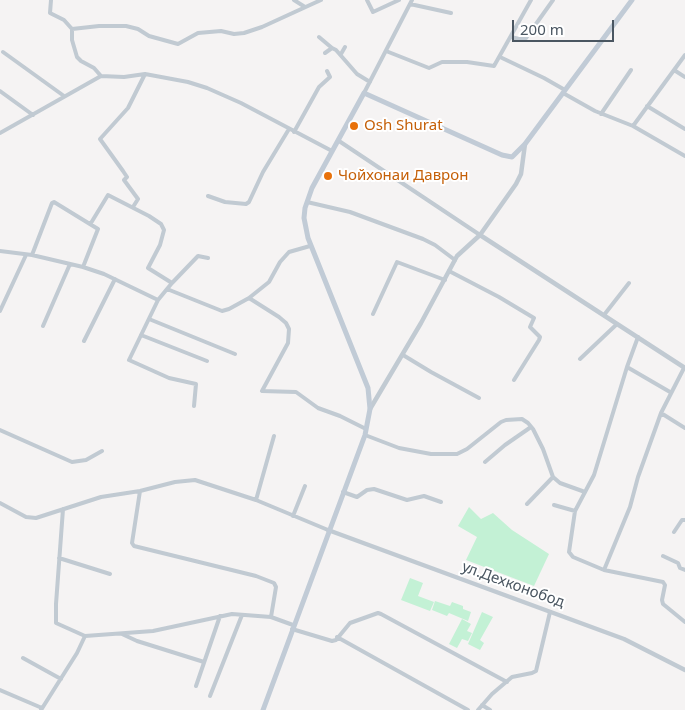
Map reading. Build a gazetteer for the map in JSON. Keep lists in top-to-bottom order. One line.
{"streets":{"street":["ул.Дехконобод"]},"places":["Osh Shurat","Чойхонаи Даврон"],"scale_bar":"200 m"}
